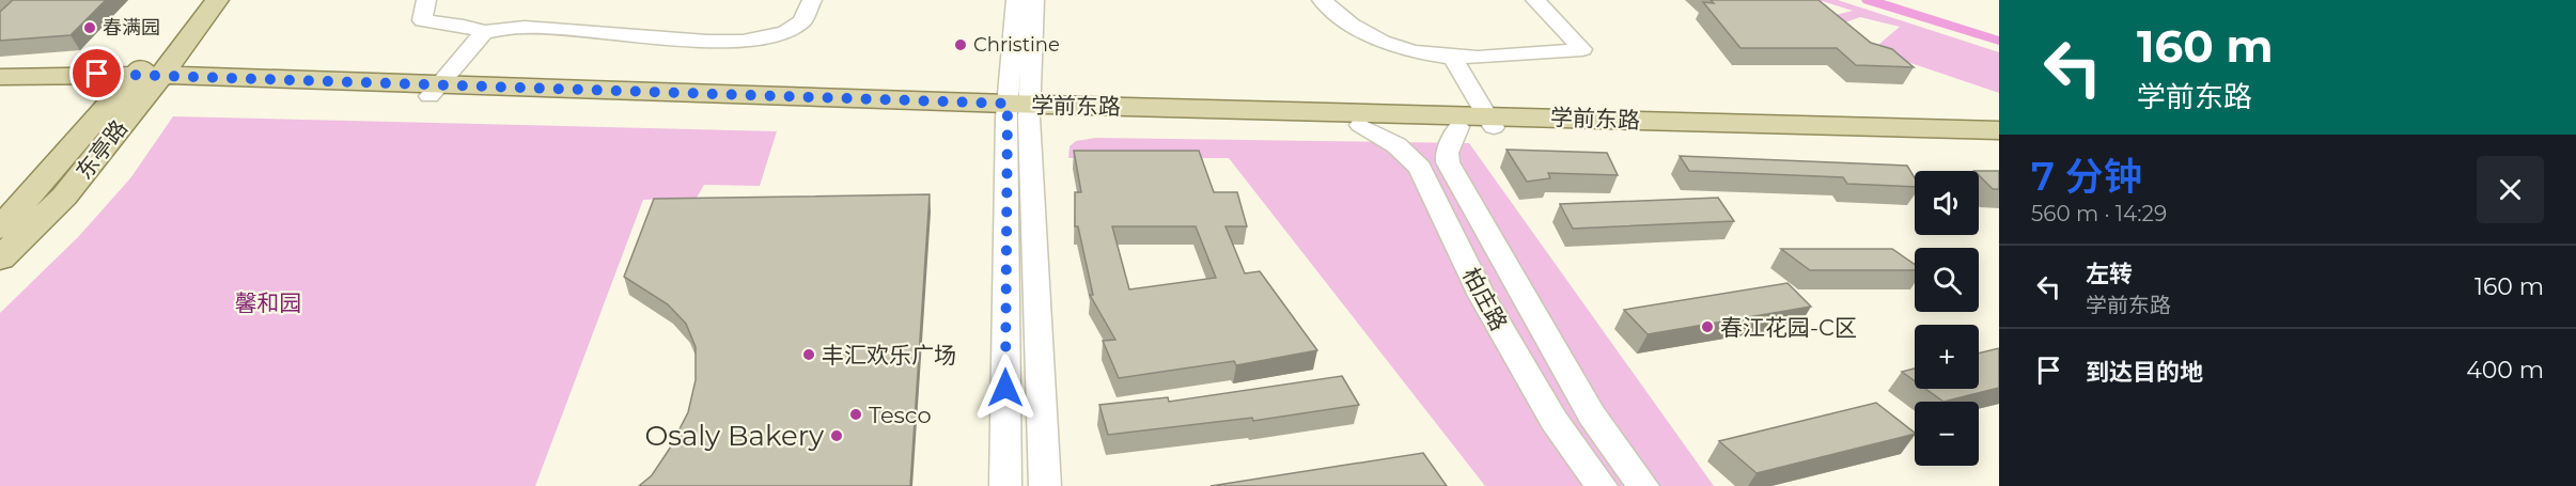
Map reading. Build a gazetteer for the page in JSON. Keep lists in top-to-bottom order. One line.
{"streets":{"main road":["学前东路","东亭路"],"street":["柏庄路"]},"crossings":[["学前东路","东亭路"],["学前东路","柏庄路"]],"parks":["馨和园"],"places":["春满园","Christine","春江花园-C区","丰汇欢乐广场","Tesco","Osaly Bakery"],"page":{"turn":["160 m","学前东路"],"heading":["7 分钟","560 m · 14:29"],"map_buttons":["+","−"],"list":[{"name":"左转","note":"学前东路","value":"160 m"},{"name":"到达目的地","value":"400 m"}]}}
